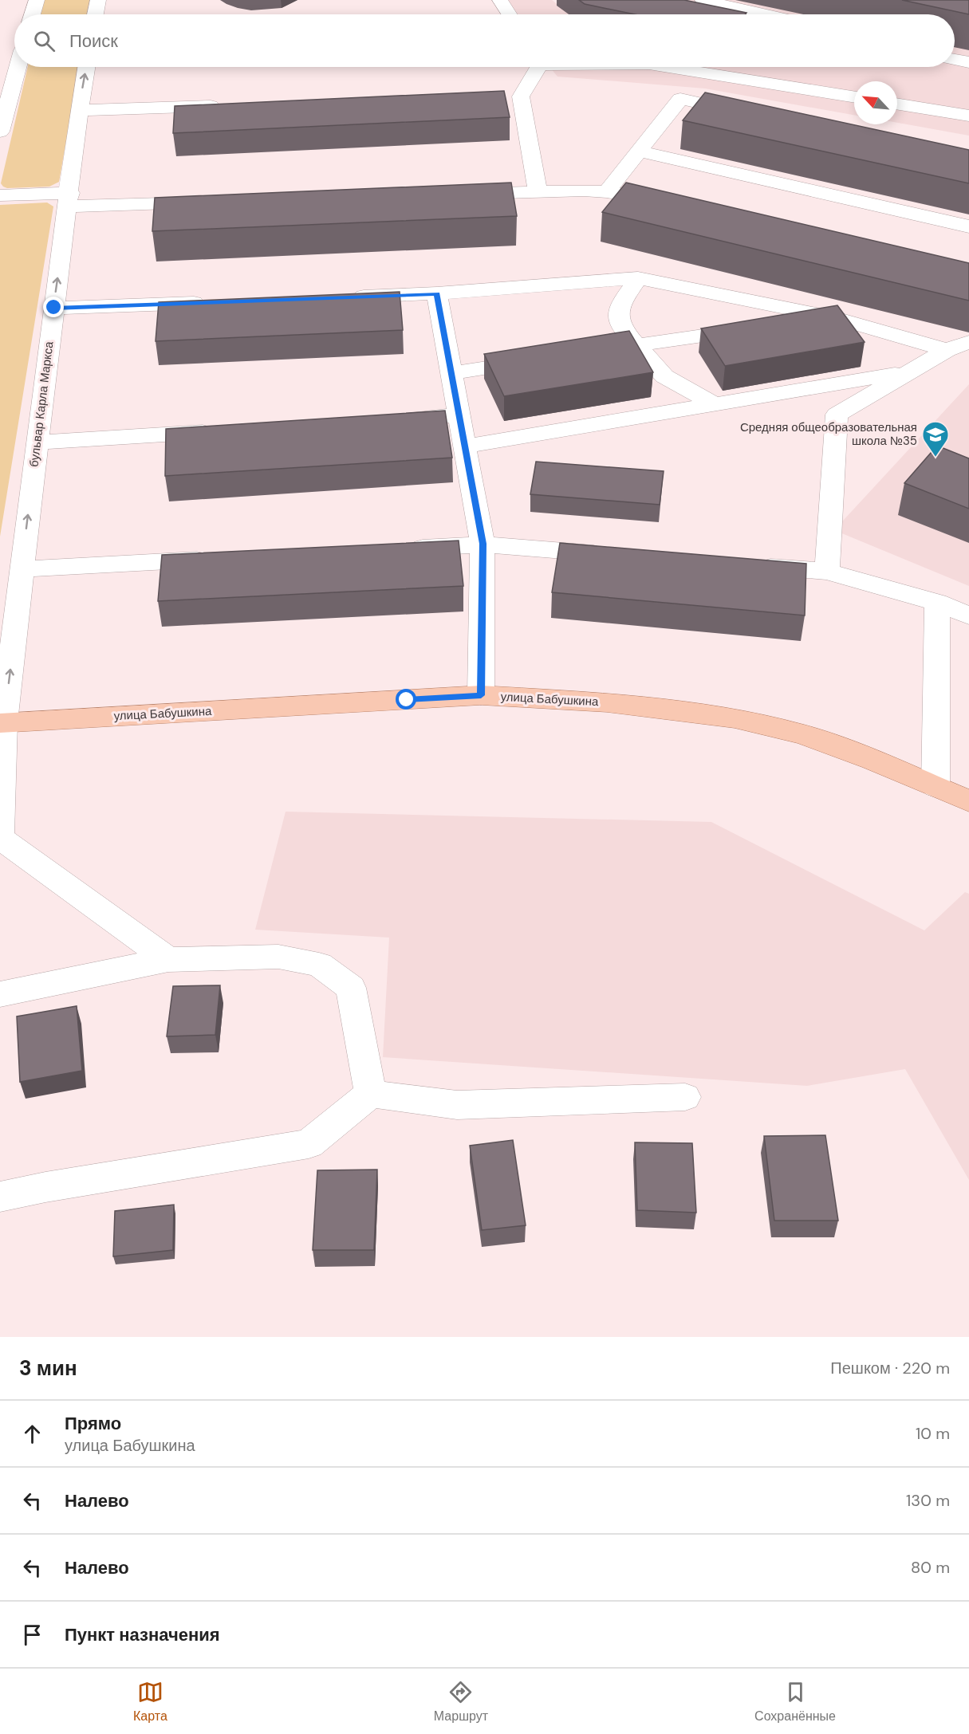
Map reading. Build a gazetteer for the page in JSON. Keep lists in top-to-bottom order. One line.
{"streets":{"main road":["улица Бабушкина"],"street":["бульвар Карла Маркса"]},"crossings":[["бульвар Карла Маркса","улица Бабушкина"]],"one_way":["бульвар Карла Маркса"],"places":{"school or university":["Средняя общеобразовательная школа №35"]},"north":"top left","page":{"search":"Поиск","heading":["3 мин","Пешком · 220 m"],"list":[["Прямо","улица Бабушкина","10 m"],["Налево","130 m"],["Налево","80 m"],"Пункт назначения"],"nav":["Карта","Маршрут","Сохранённые"]}}
